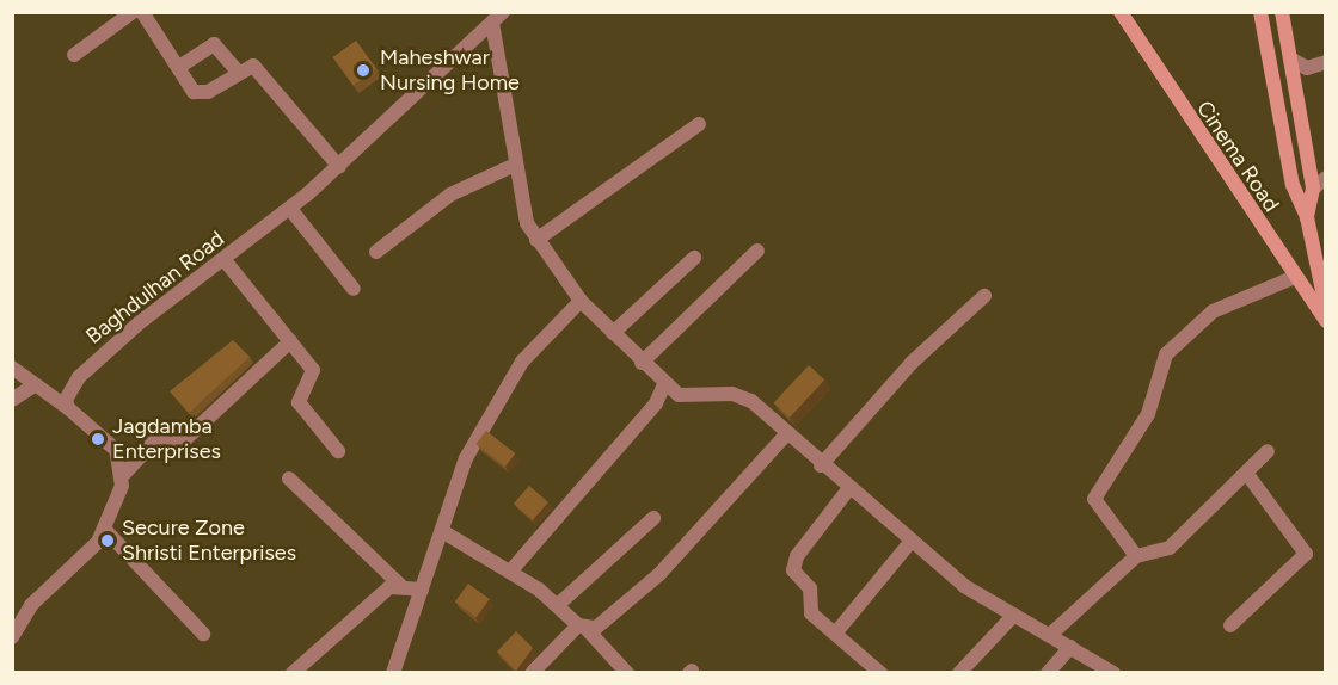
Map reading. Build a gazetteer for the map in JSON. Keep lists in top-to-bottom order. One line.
{"streets":{"main road":["Cinema Road"],"street":["Baghdulhan Road"]},"places":["Maheshwar Nursing Home","Jagdamba Enterprises","Secure Zone Shristi Enterprises"]}
